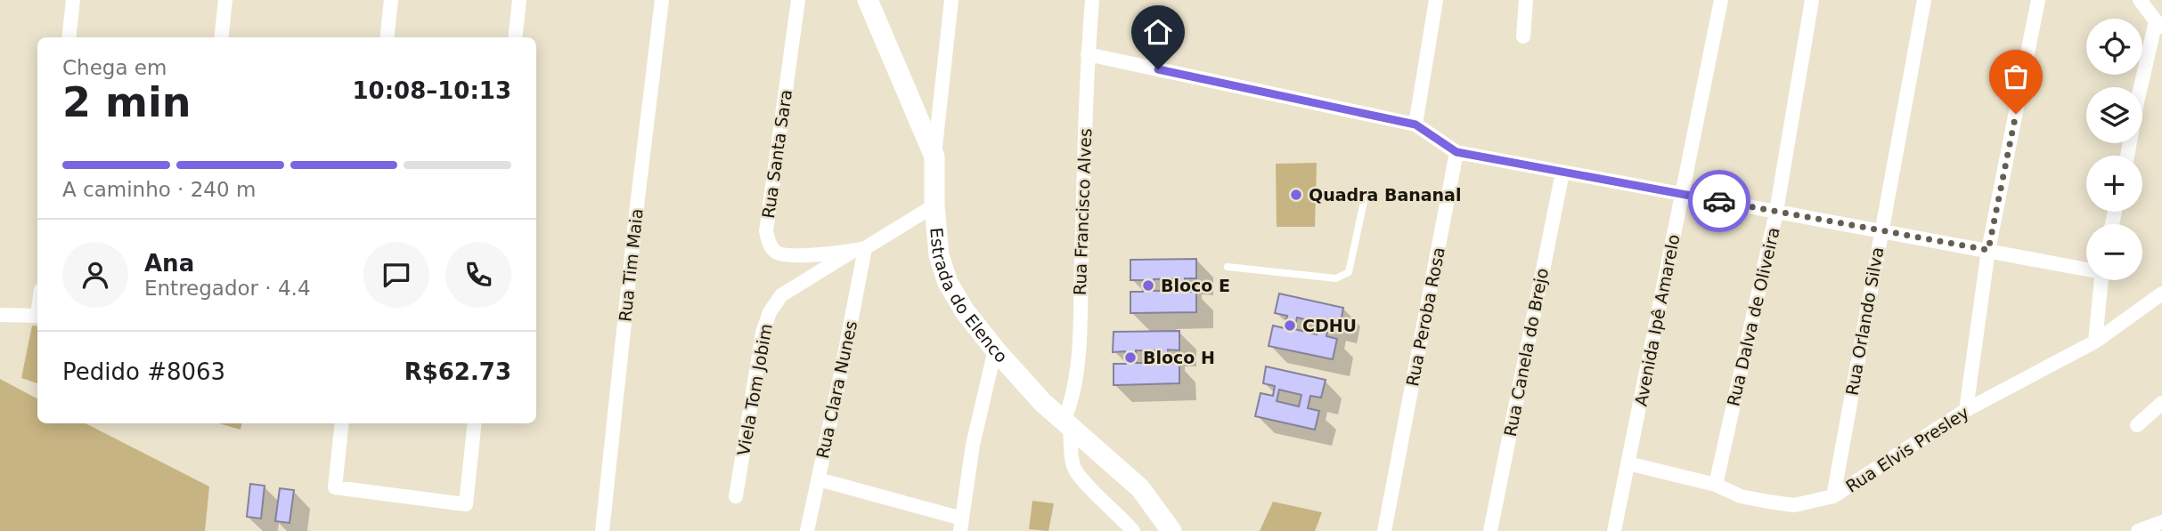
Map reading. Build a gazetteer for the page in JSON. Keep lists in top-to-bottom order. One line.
{"streets":{"street":["Rua Santa Sara","Rua Francisco Alves","Rua Tim Maia","Estrada do Elenco","Rua Peroba Rosa","Rua Dalva de Oliveira","Avenida Ipê Amarelo","Rua Orlando Silva","Rua Canela do Brejo","Viela Tom Jobim","Rua Clara Nunes","Rua Elvis Presley"]},"crossings":[["Rua Santa Sara","Viela Tom Jobim"],["Rua Santa Sara","Rua Clara Nunes"],["Rua Francisco Alves","Estrada do Elenco"],["Estrada do Elenco","Viela Tom Jobim"],["Rua Dalva de Oliveira","Rua Elvis Presley"],["Avenida Ipê Amarelo","Rua Elvis Presley"],["Rua Orlando Silva","Rua Elvis Presley"],["Viela Tom Jobim","Rua Clara Nunes"]],"places":["Quadra Bananal","Bloco E","CDHU","Bloco H"],"page":{"map_buttons":["+","−"],"heading":["2 min","Chega em","10:08–10:13"],"panel":["Ana","Entregador · 4.4","Pedido #8063","R$62.73"],"bar":"A caminho · 240 m"}}
